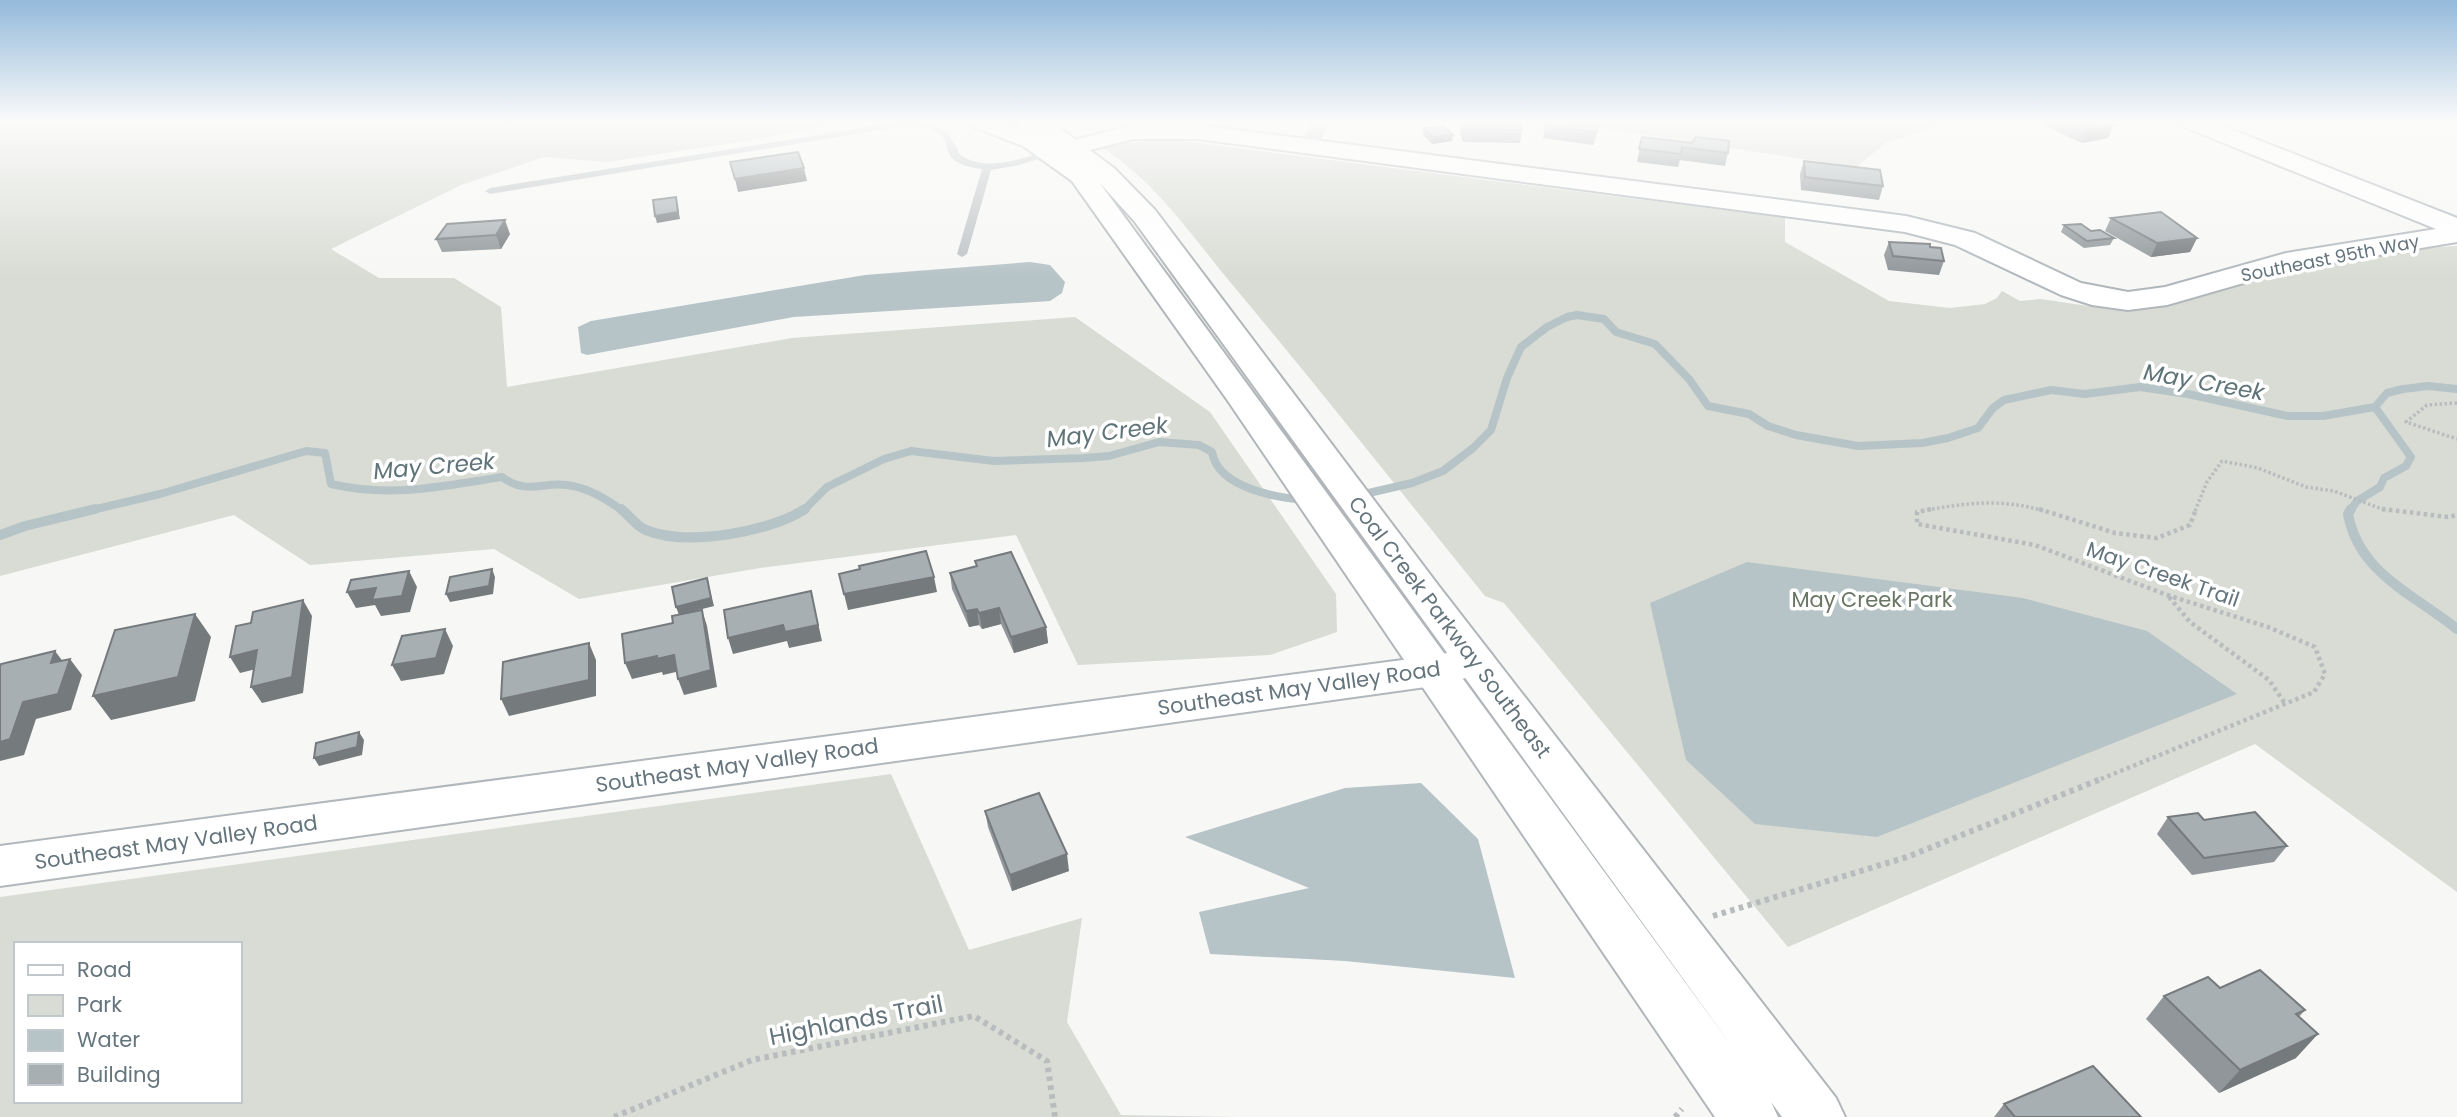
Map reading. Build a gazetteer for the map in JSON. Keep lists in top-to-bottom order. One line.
{"streets":{"street":["Southeast 95th Way","Coal Creek Parkway Southeast","Southeast May Valley Road"],"path":["May Creek Trail","Highlands Trail"]},"crossings":[["Coal Creek Parkway Southeast","Southeast May Valley Road"]],"water":["May Creek"],"parks":["May Creek Park"],"legend":["Road","Park","Water","Building"]}
